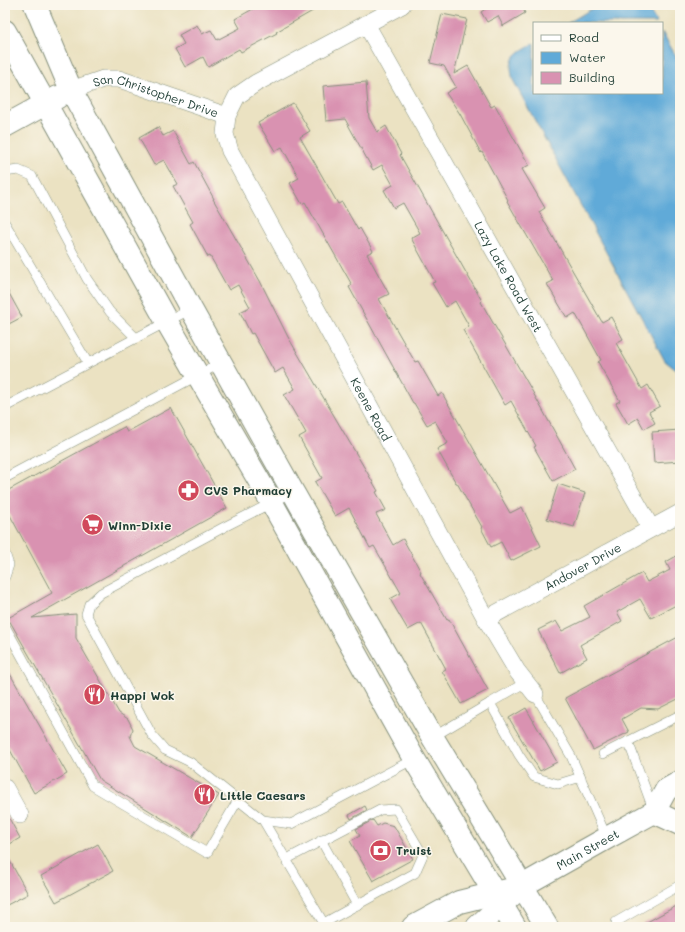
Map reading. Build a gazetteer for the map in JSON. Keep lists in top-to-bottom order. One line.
{"streets":{"main road":["San Christopher Drive","Main Street"],"street":["Lazy Lake Road West","Keene Road","Andover Drive"]},"crossings":[["San Christopher Drive","Lazy Lake Road West"],["San Christopher Drive","Keene Road"],["Lazy Lake Road West","Andover Drive"],["Keene Road","Andover Drive"]],"places":{"pharmacy":["CVS Pharmacy"],"supermarket":["Winn-Dixie"],"restaurant":["Happi Wok","Little Caesars"],"bank":["Truist"]},"legend":["Road","Water","Building"]}
